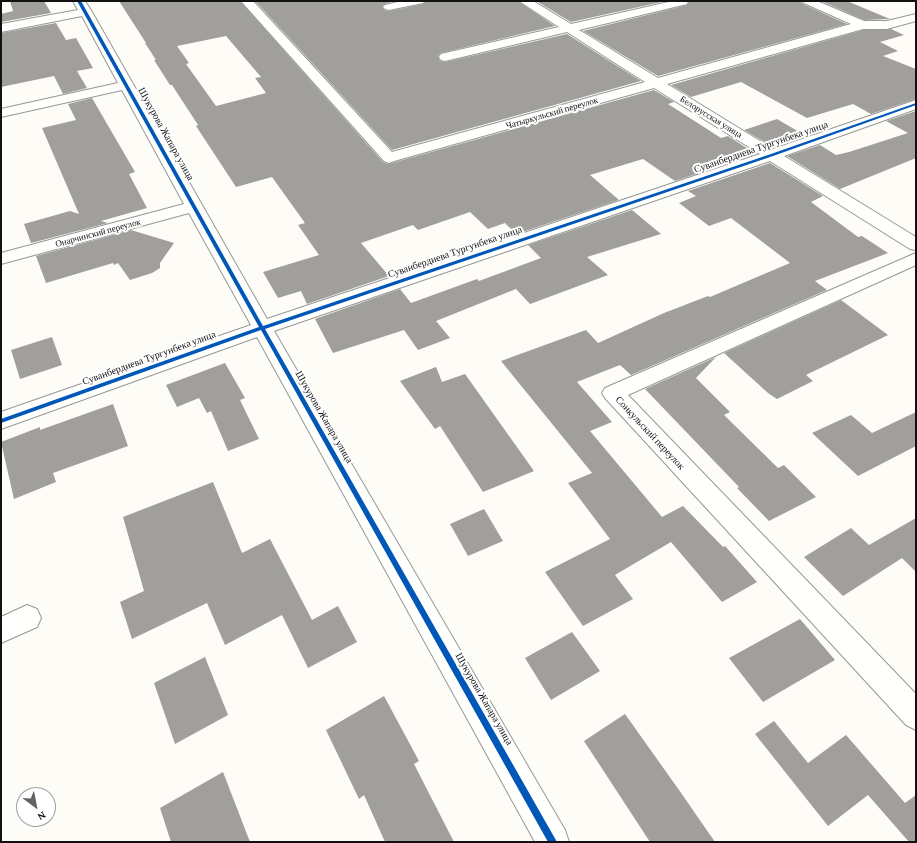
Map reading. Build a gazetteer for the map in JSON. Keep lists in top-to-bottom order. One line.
{"streets":{"street":["Чатыркульский переулок","Белорусская улица","Шукурова Жапара улица","Суванбердиева Тургунбека улица","Онарчинский переулок","Сонкульский переулок"]},"crossings":[["Чатыркульский переулок","Белорусская улица"],["Белорусская улица","Суванбердиева Тургунбека улица"],["Шукурова Жапара улица","Суванбердиева Тургунбека улица"],["Шукурова Жапара улица","Онарчинский переулок"]],"north":"bottom right"}
